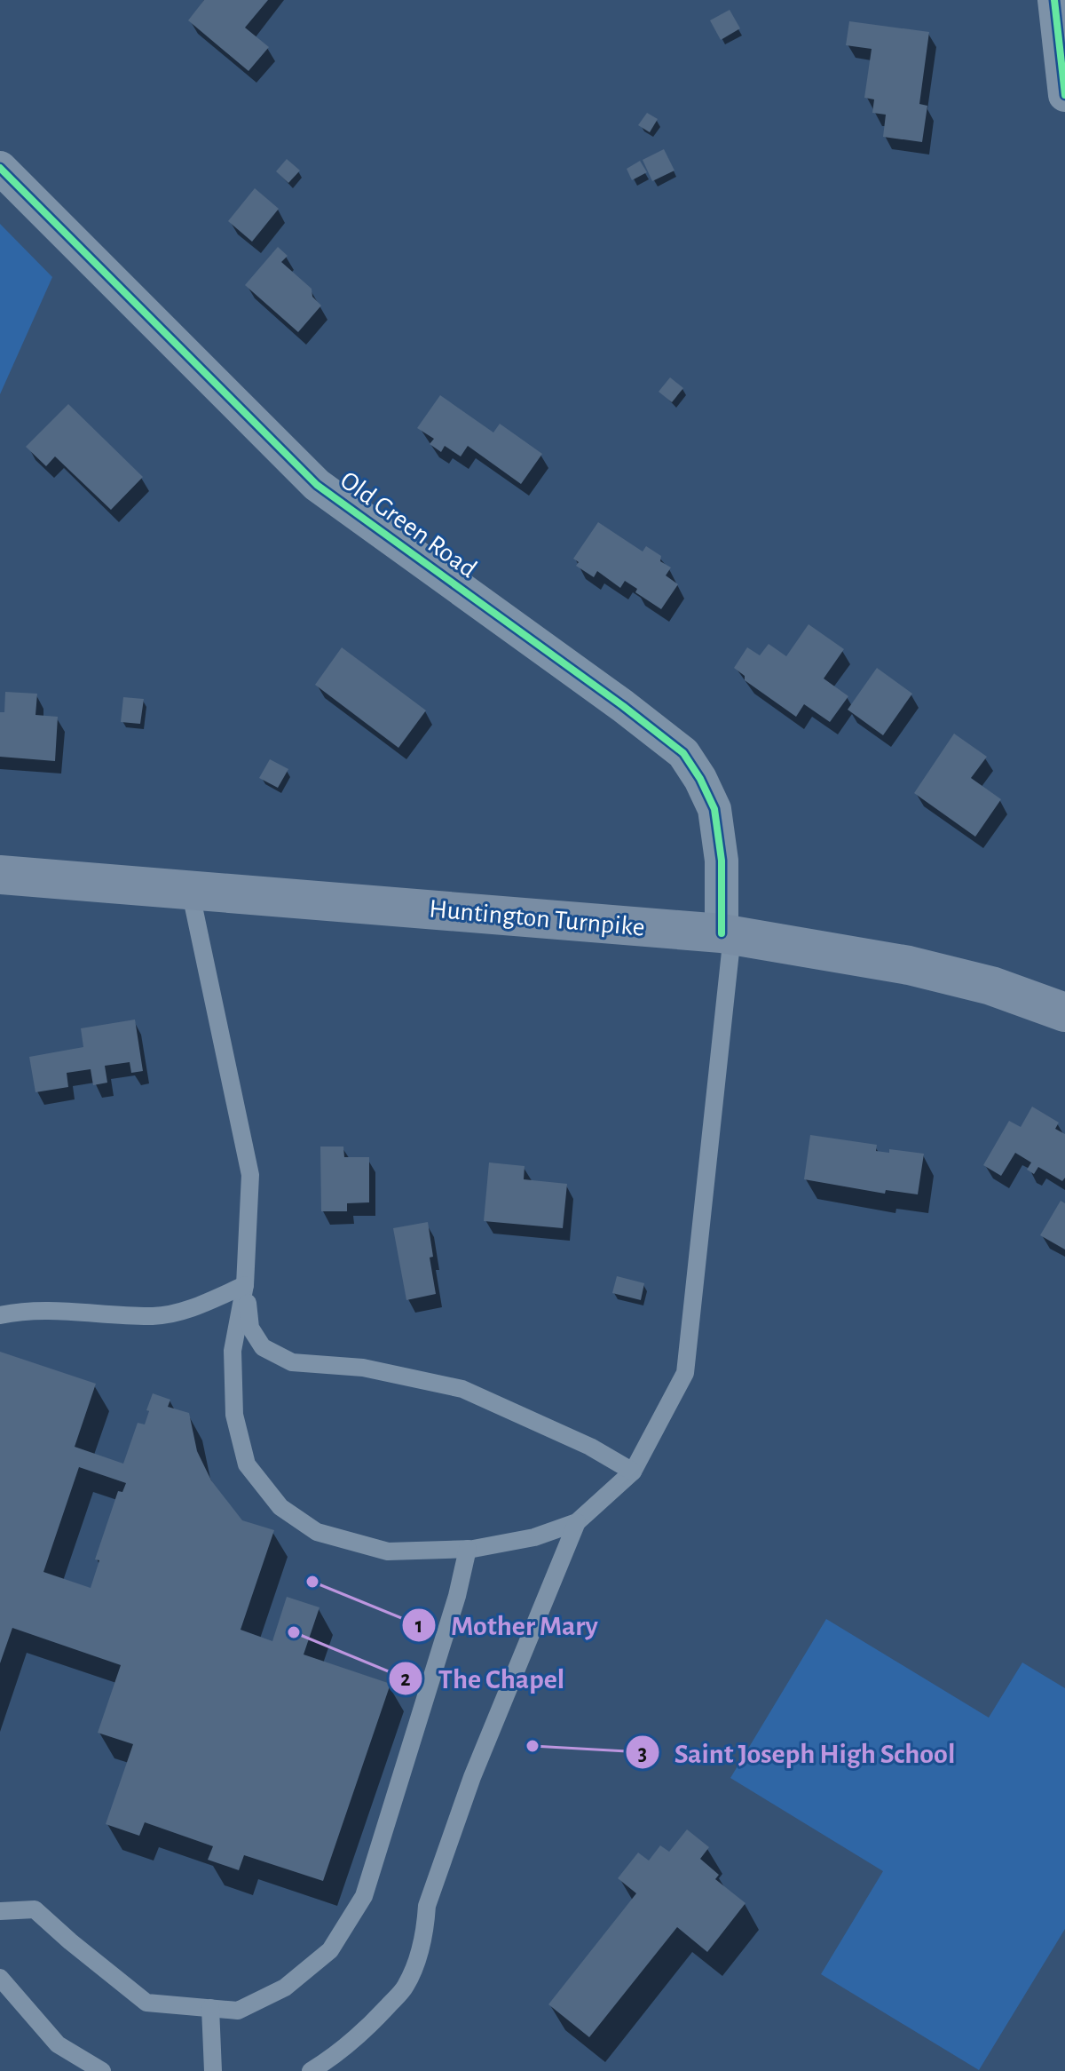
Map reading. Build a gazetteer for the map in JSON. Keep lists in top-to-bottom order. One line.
{"streets":{"main road":["Huntington Turnpike"],"street":["Old Green Road"]},"crossings":[["Old Green Road","Huntington Turnpike"]],"places":["Mother Mary","The Chapel","Saint Joseph High School"]}
